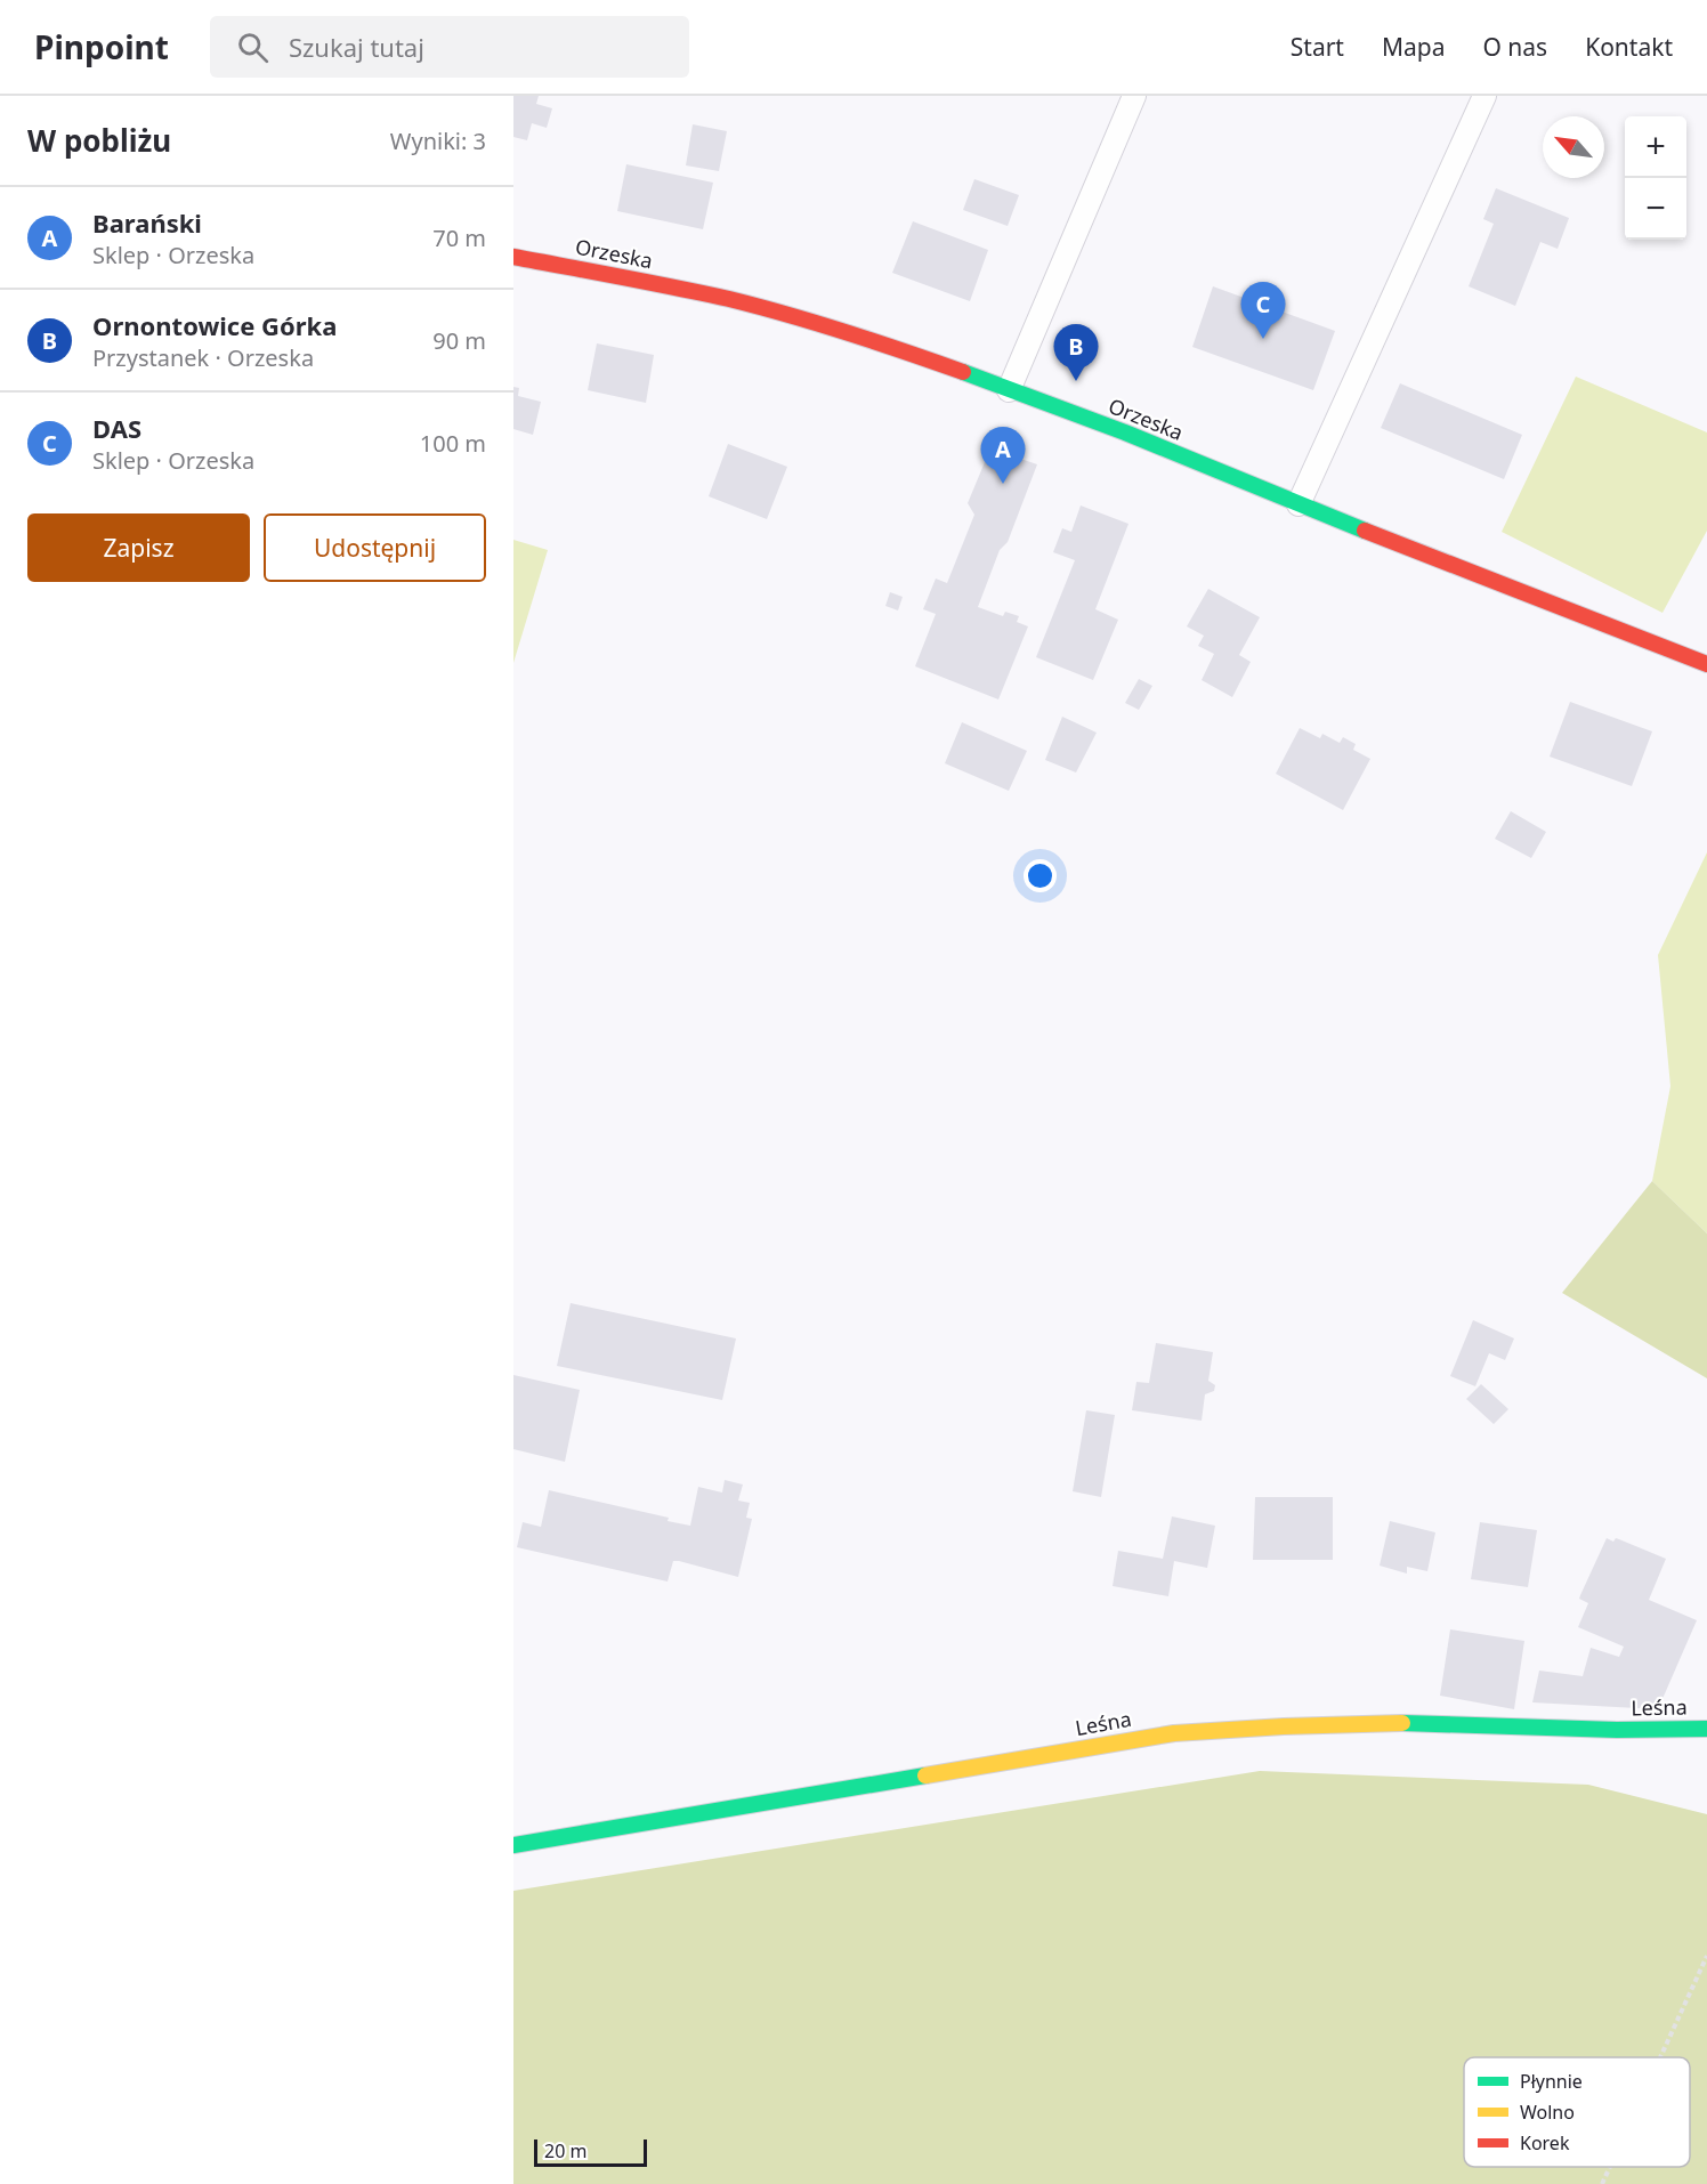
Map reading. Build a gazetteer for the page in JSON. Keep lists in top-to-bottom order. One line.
{"streets":{"street":["Orzeska","Leśna"]},"legend":["Płynnie","Wolno","Korek"],"scale_bar":"20 m","north":"top left","page":{"header":"Pinpoint","search":"Szukaj tutaj","nav":["Start","Mapa","O nas","Kontakt"],"heading":["W pobliżu","Wyniki: 3"],"map_buttons":["+","−"],"list":[{"mark":"A","name":"Barański","note":"Sklep · Orzeska","value":"70 m"},{"mark":"B","name":"Ornontowice Górka","note":"Przystanek · Orzeska","value":"90 m"},{"mark":"C","name":"DAS","note":"Sklep · Orzeska","value":"100 m"}],"pins":["C","B","A"],"buttons":["Zapisz","Udostępnij"],"scale":"20 m"}}
